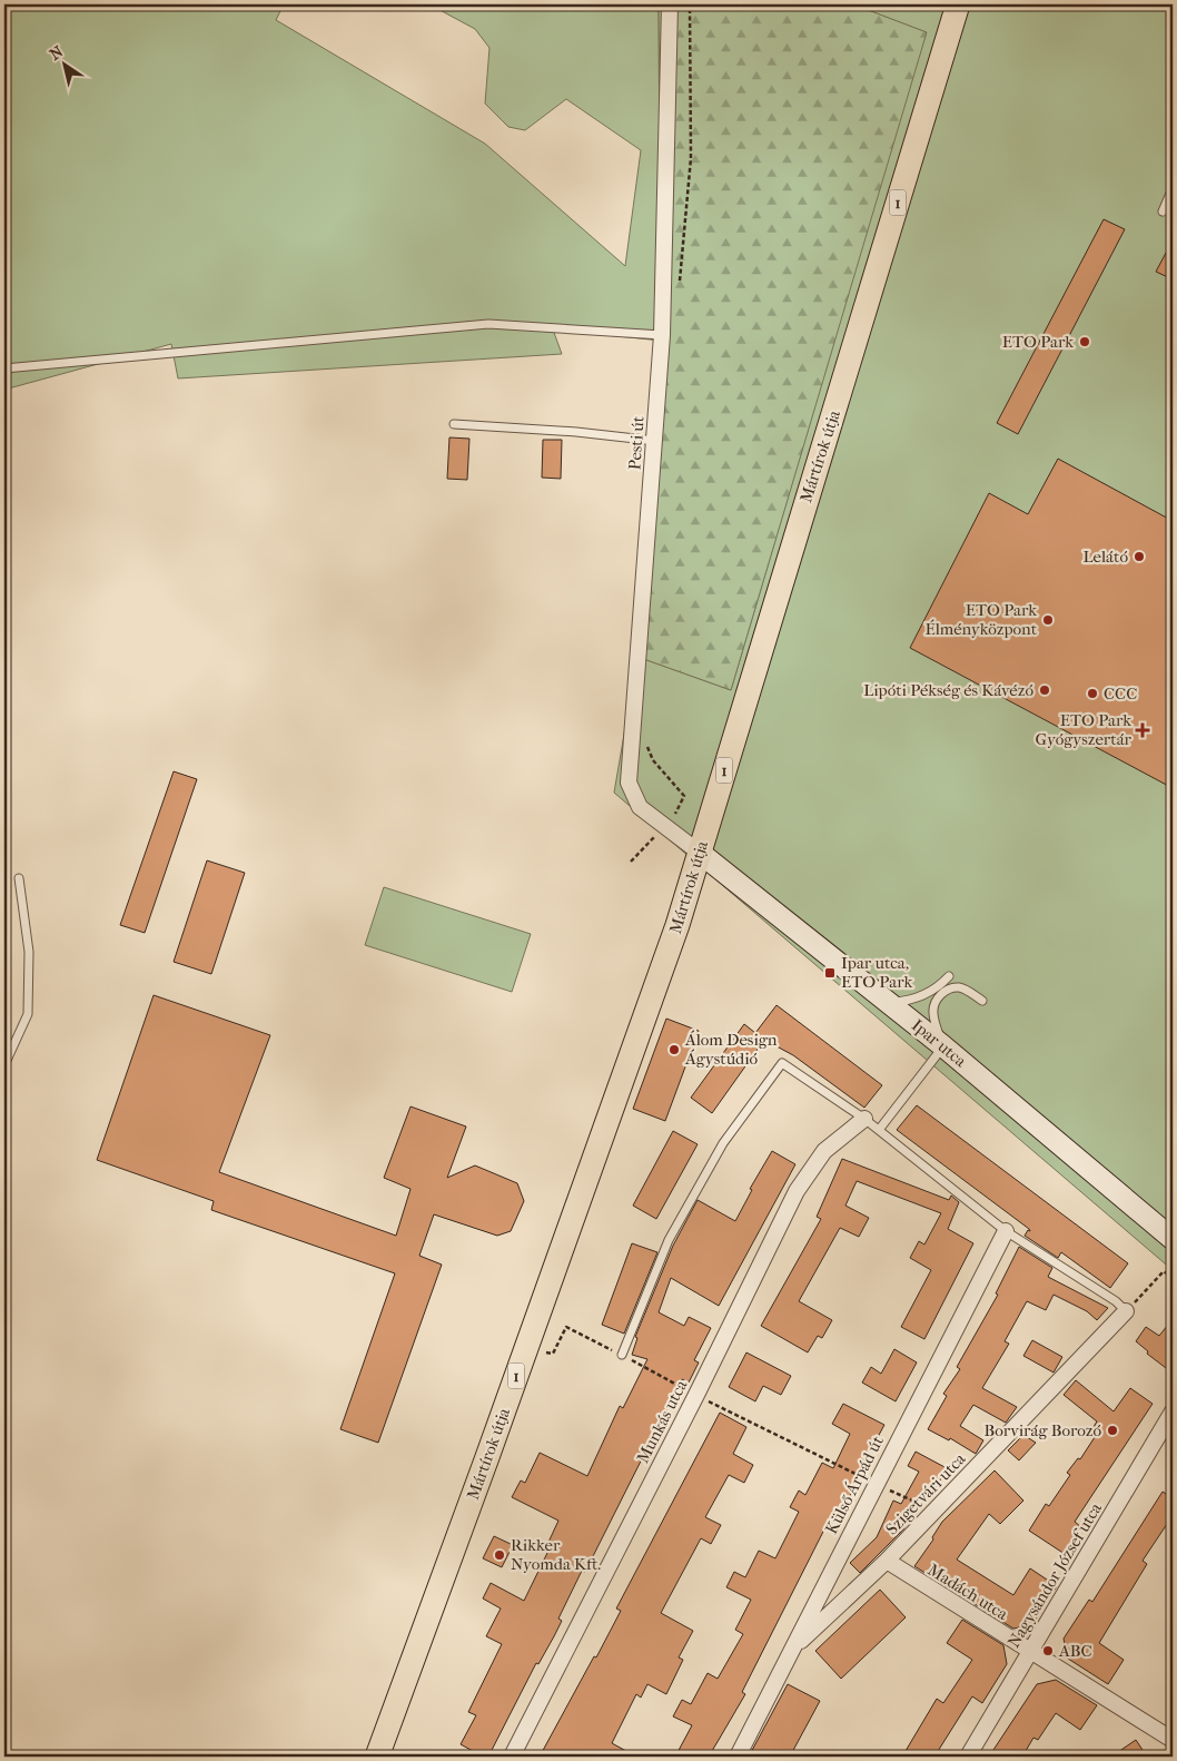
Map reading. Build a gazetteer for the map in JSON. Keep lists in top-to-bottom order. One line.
{"streets":{"main road":["1","Mártírok útja"],"street":["Pesti út","Ipar utca","Munkás utca","Külső Árpád út","Szigetvári utca","Nagysándor József utca","Madách utca"]},"crossings":[["Pesti út","Mártírok útja"],["Pesti út","Ipar utca"],["Mártírok útja","Ipar utca"],["Külső Árpád út","Szigetvári utca"],["Szigetvári utca","Madách utca"],["Nagysándor József utca","Madách utca"]],"places":{"other":["ETO Park","Lelátó","ETO Park Élményközpont","Lipóti Pékség és Kávézó","CCC","Álom Design Ágystúdió","Borvirág Borozó","Rikker Nyomda Kft.","ABC"],"health":["ETO Park Gyógyszertár"],"transit":["Ipar utca, ETO Park"]},"north":"top left"}
